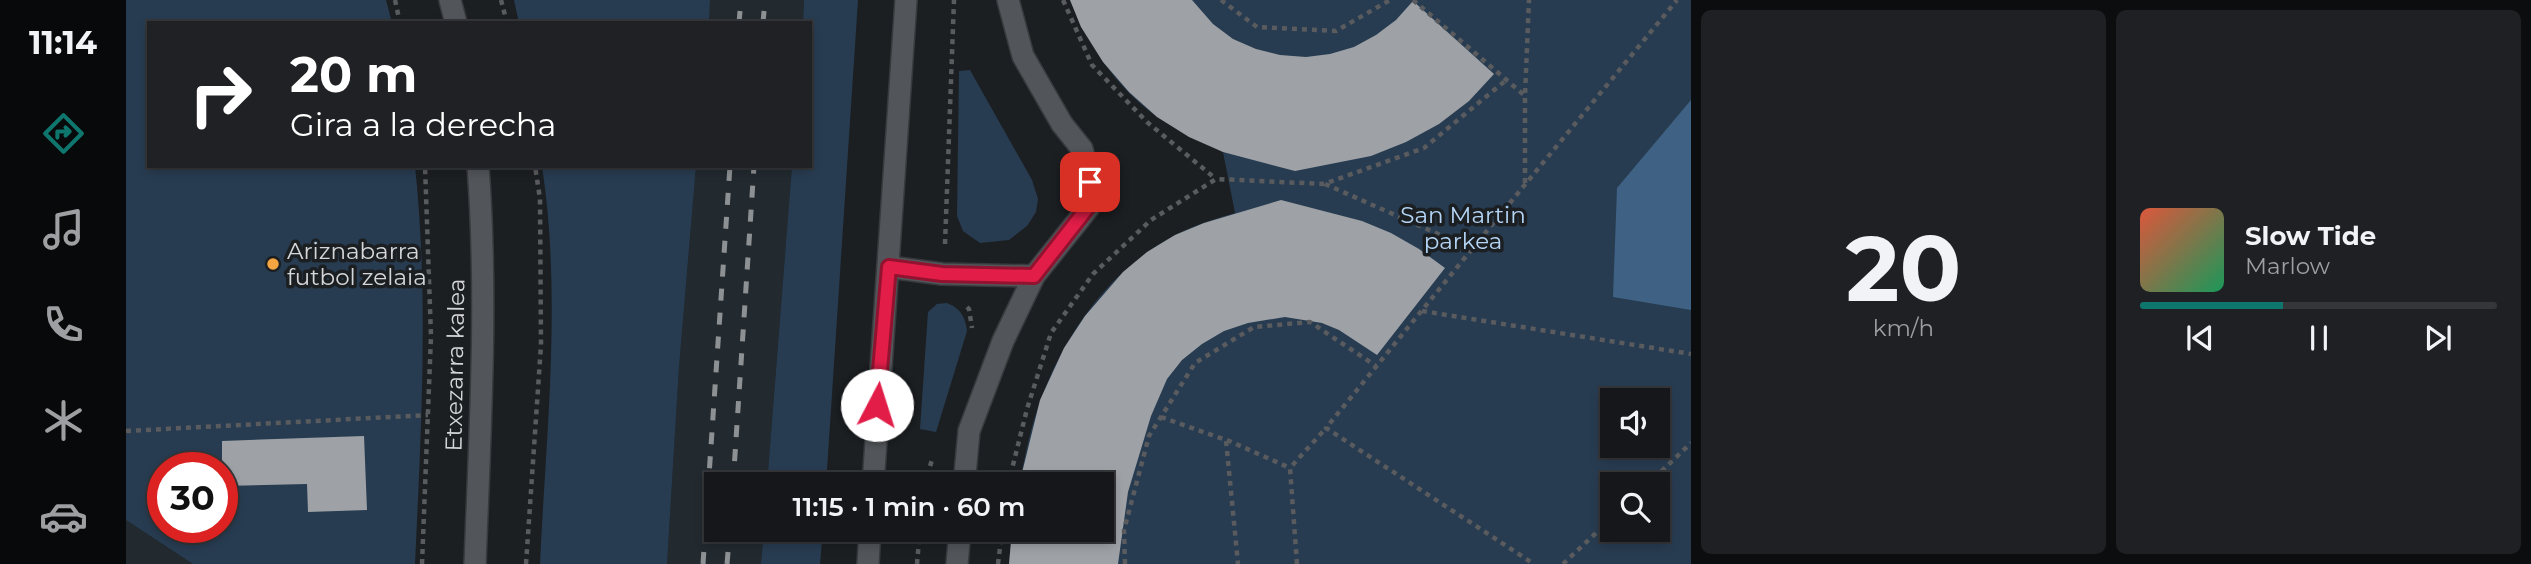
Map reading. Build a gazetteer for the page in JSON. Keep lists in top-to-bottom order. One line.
{"streets":{"street":["Etxezarra kalea"]},"parks":["San Martin parkea"],"places":["Ariznabarra futbol zelaia"],"page":{"tabs":"11:14","tile":["20","km/h"],"turn":["20 m","Gira a la derecha"],"song":["Slow Tide","Marlow"],"limit":"30","trip":"11:15 · 1 min · 60 m"}}
